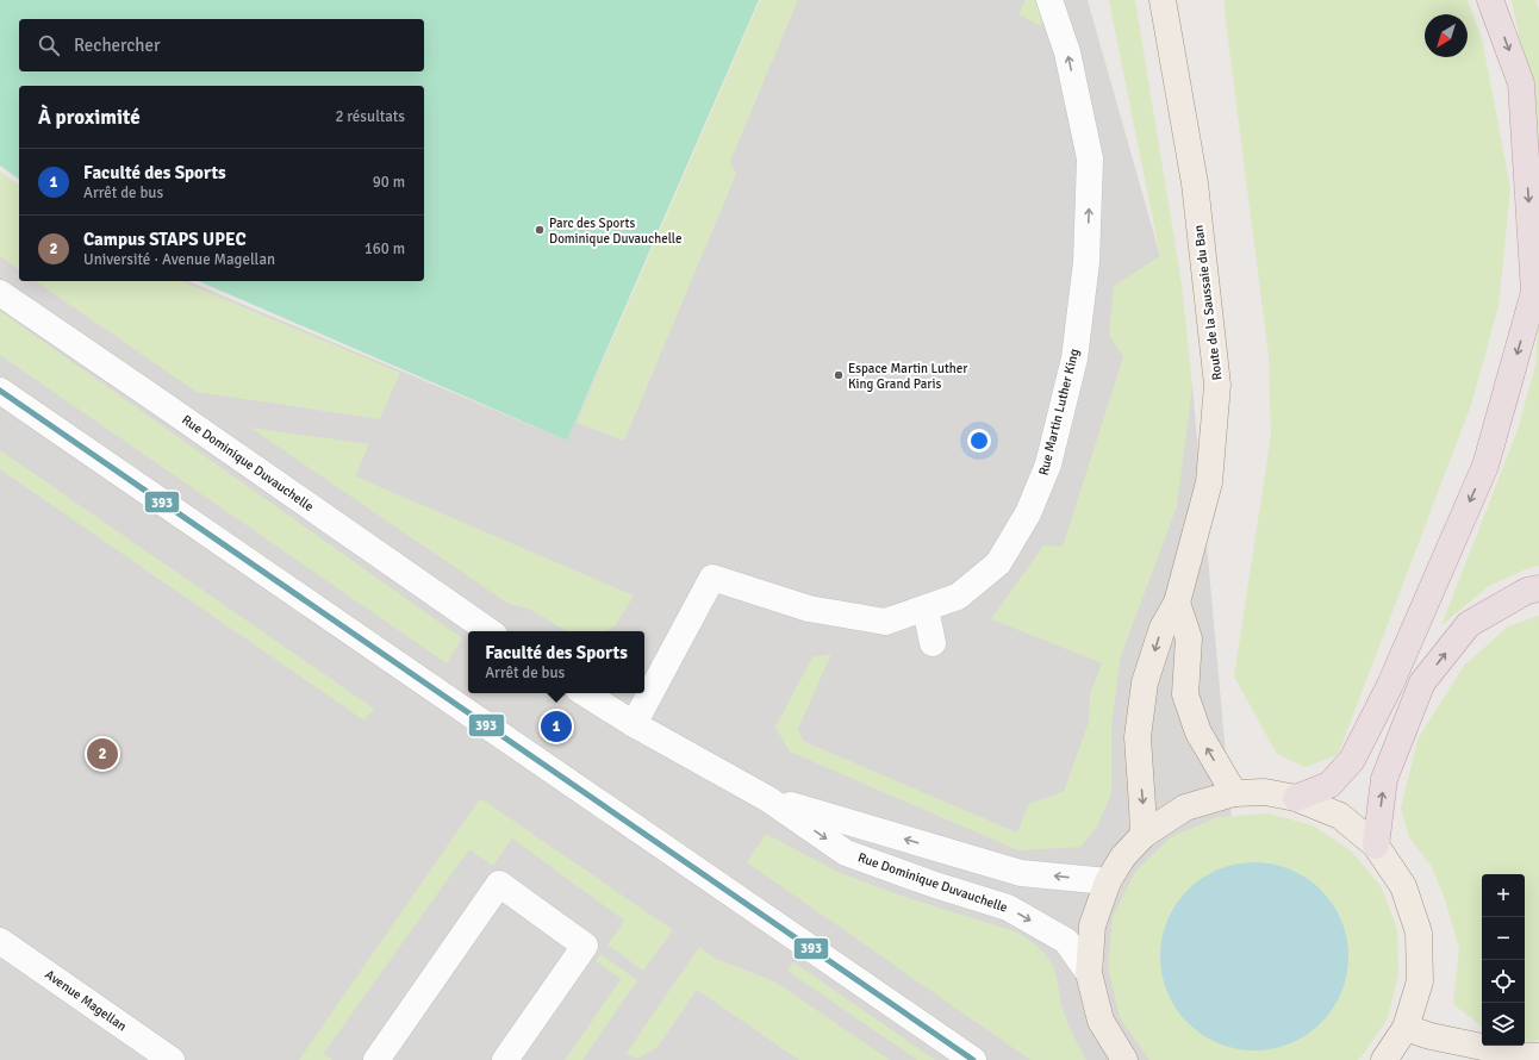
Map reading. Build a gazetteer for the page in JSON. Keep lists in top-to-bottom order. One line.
{"streets":{"main road":["Route de la Saussaie du Ban"],"street":["Rue Martin Luther King","Rue Dominique Duvauchelle","Avenue Magellan"]},"crossings":[["Rue Martin Luther King","Rue Dominique Duvauchelle"]],"one_way":["Rue Martin Luther King"],"places":["Parc des Sports Dominique Duvauchelle","Espace Martin Luther King Grand Paris"],"lines":["transit line 393"],"north":"bottom left","page":{"search":"Rechercher","heading":["À proximité","2 résultats"],"list":[{"mark":"1","name":"Faculté des Sports","note":"Arrêt de bus","value":"90 m"},{"mark":"2","name":"Campus STAPS UPEC","note":"Université · Avenue Magellan","value":"160 m"}],"popup":["Faculté des Sports","Arrêt de bus"],"pins":["1","2"],"map_buttons":["+","−"]}}
